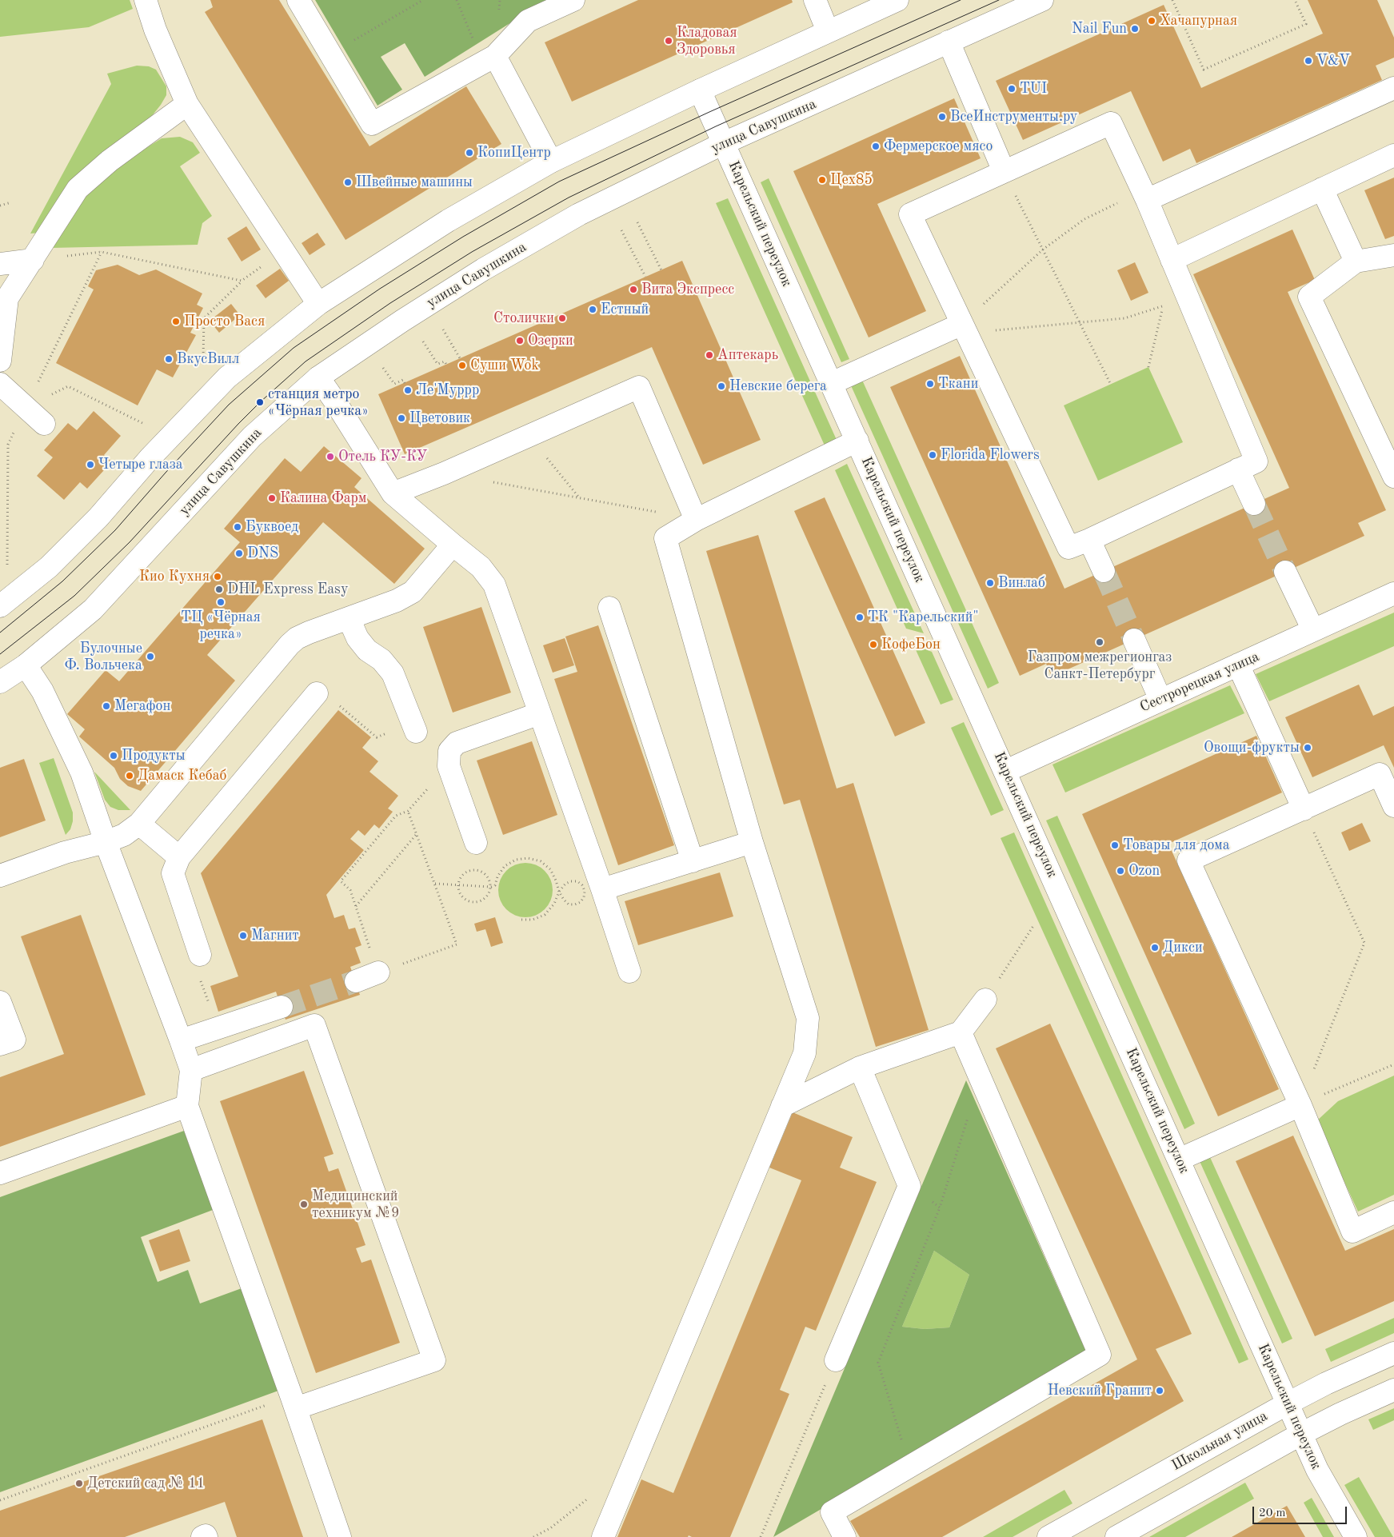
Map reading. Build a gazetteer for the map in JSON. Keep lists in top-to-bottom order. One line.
{"streets":{"street":["улица Савушкина","Карельский переулок","Сестрорецкая улица","Школьная улица"]},"crossings":[["улица Савушкина","Карельский переулок"],["Карельский переулок","Сестрорецкая улица"],["Карельский переулок","Школьная улица"]],"places":["Хачапурная","Nail Fun","Кладовая Здоровья","V&V","TUI","ВсеИнструменты.ру","Фермерское мясо","КопиЦентр","Цех85","Швейные машины","Вита Экспресс","Естный","Столички","Просто Вася","Озерки","Аптекарь","ВкусВилл","Суши Wok","Ткани","Невские берега","Ле'Муррр","станция метро «Чёрная речка»","Цветовик","Florida Flowers","Отель КУ-КУ","Четыре глаза","Калина Фарм","Буквоед","DNS","Кио Кухня","Винлаб","DHL Express Easy","ТЦ «Чёрная речка»","ТК \"Карельский\"","Газпром межрегионгаз Санкт-Петербург","КофеБон","Булочные Ф. Вольчека","Мегафон","Овощи-фрукты","Продукты","Дамаск Кебаб","Товары для дома","Ozon","Магнит","Дикси","Медицинский техникум №9","Невский Гранит","Детский сад № 11"],"scale_bar":"20 m"}
